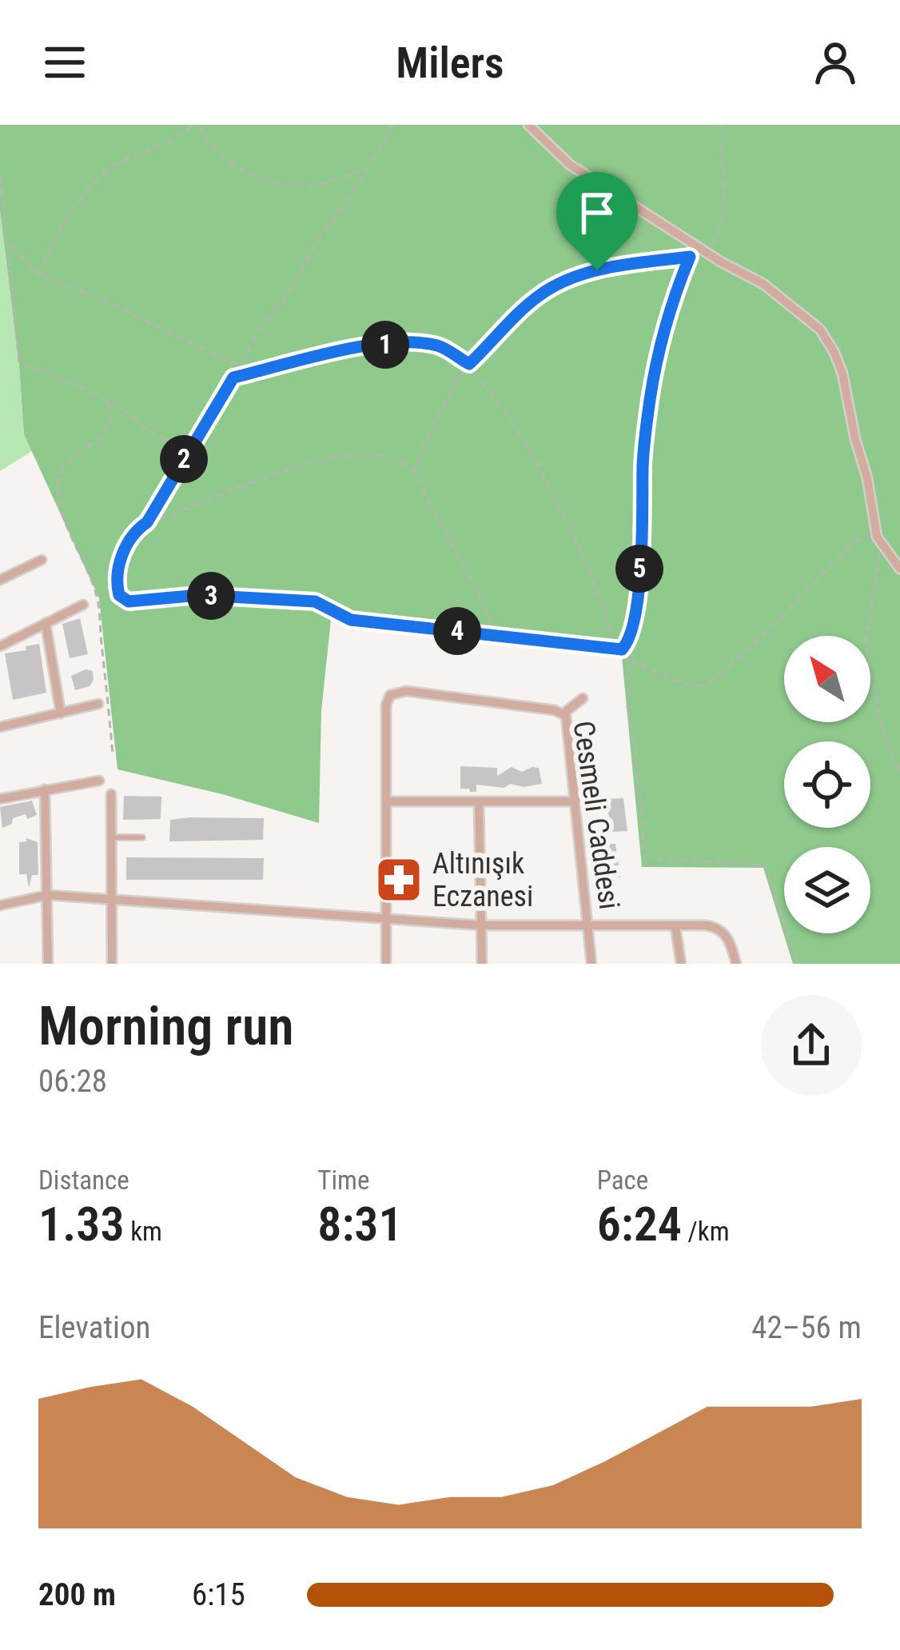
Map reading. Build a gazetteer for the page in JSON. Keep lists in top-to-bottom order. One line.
{"streets":{"street":["Cesmeli Caddesi"]},"places":{"pharmacy":["Altınışık Eczanesi"]},"north":"top left","page":{"header":"Milers","pins":["1","2","5","3","4"],"heading":["Morning run","06:28"],"stats":[["Distance","1.33 km"],["Time","8:31"],["Pace","6:24 /km"]],"chart":["Elevation","42–56 m"],"list":[{"name":"200 m","note":"6:15"}]}}
